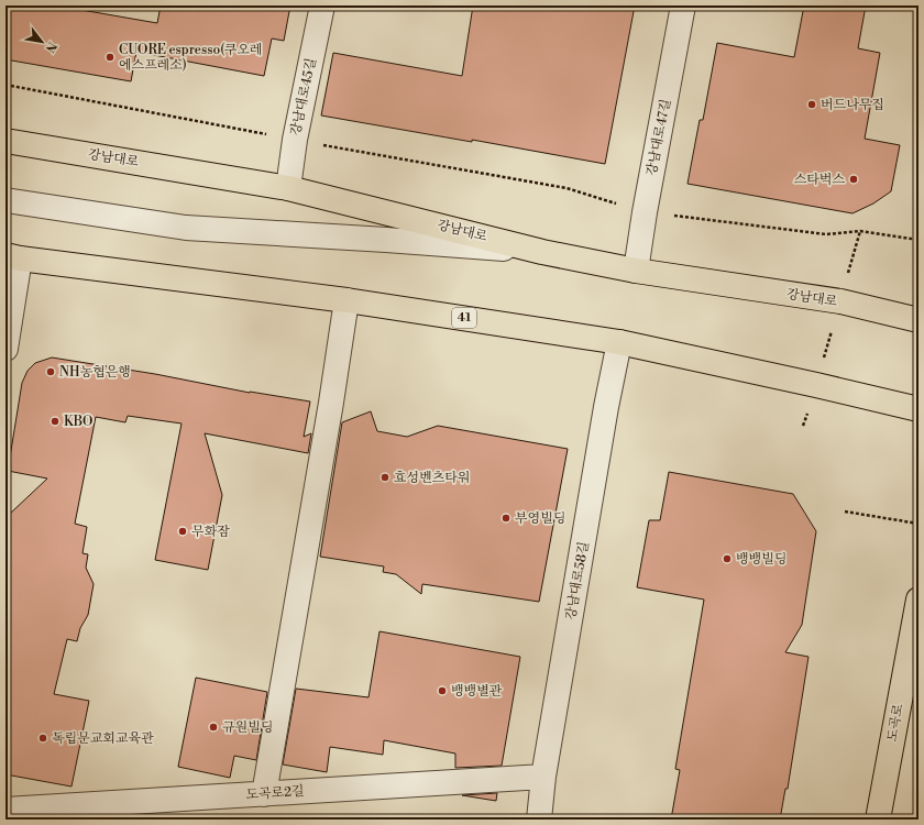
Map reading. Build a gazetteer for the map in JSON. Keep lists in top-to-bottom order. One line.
{"streets":{"main road":["강남대로","41","도곡로"],"street":["강남대로45길","강남대로47길","강남대로58길","도곡로2길"]},"crossings":[["강남대로45길","강남대로"],["강남대로47길","강남대로"],["41","강남대로58길"],["강남대로58길","도곡로2길"]],"places":["CUORE espresso(쿠오레 에스프레소)","버드나무집","스타벅스","NH농협은행","KBO","효성벤츠타워","부영빌딩","무화잠","뱅뱅빌딩","뱅뱅별관","규원빌딩","독립문교회교육관"],"north":"bottom right"}
